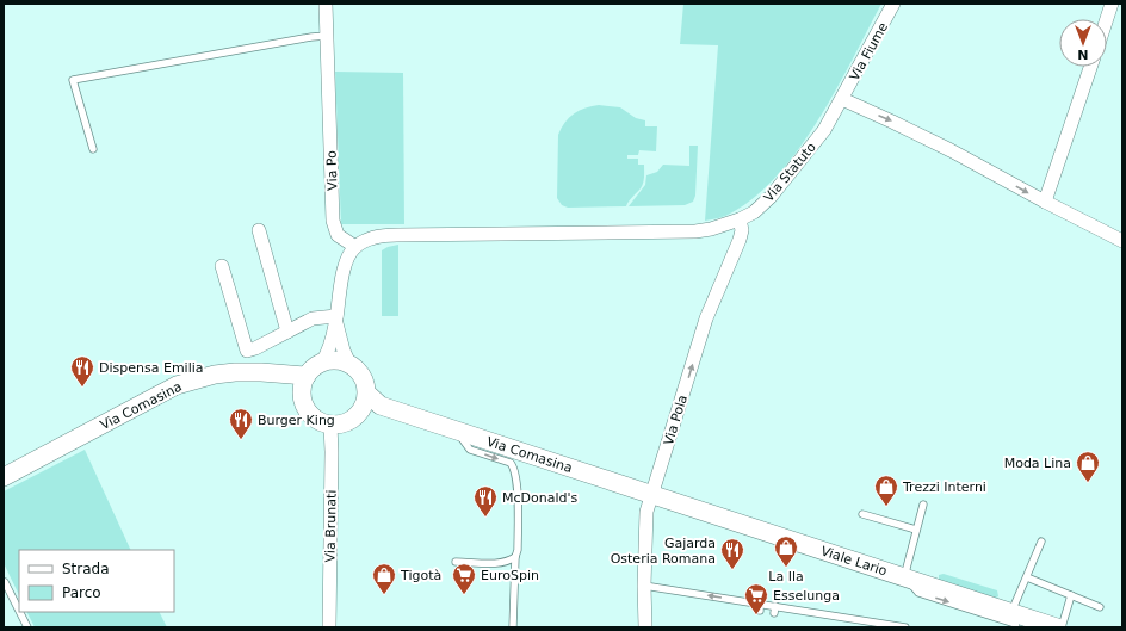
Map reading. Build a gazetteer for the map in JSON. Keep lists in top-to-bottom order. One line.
{"streets":{"main road":["Via Comasina","Viale Lario"],"street":["Via Fiume","Via Po","Via Statuto","Via Pola","Via Brunati"]},"crossings":[["Via Fiume","Via Statuto"],["Via Po","Via Statuto"],["Via Statuto","Via Pola"],["Via Comasina","Via Pola"],["Via Comasina","Via Brunati"],["Via Comasina","Viale Lario"],["Via Pola","Viale Lario"]],"one_way":["Via Pola"],"places":{"restaurant":["Dispensa Emilia","Burger King","McDonald's","Gajarda Osteria Romana"],"shop":["Moda Lina","Trezzi Interni","La Ila","Tigotà"],"supermarket":["EuroSpin","Esselunga"]},"legend":["Strada","Parco"],"north":"bottom"}
